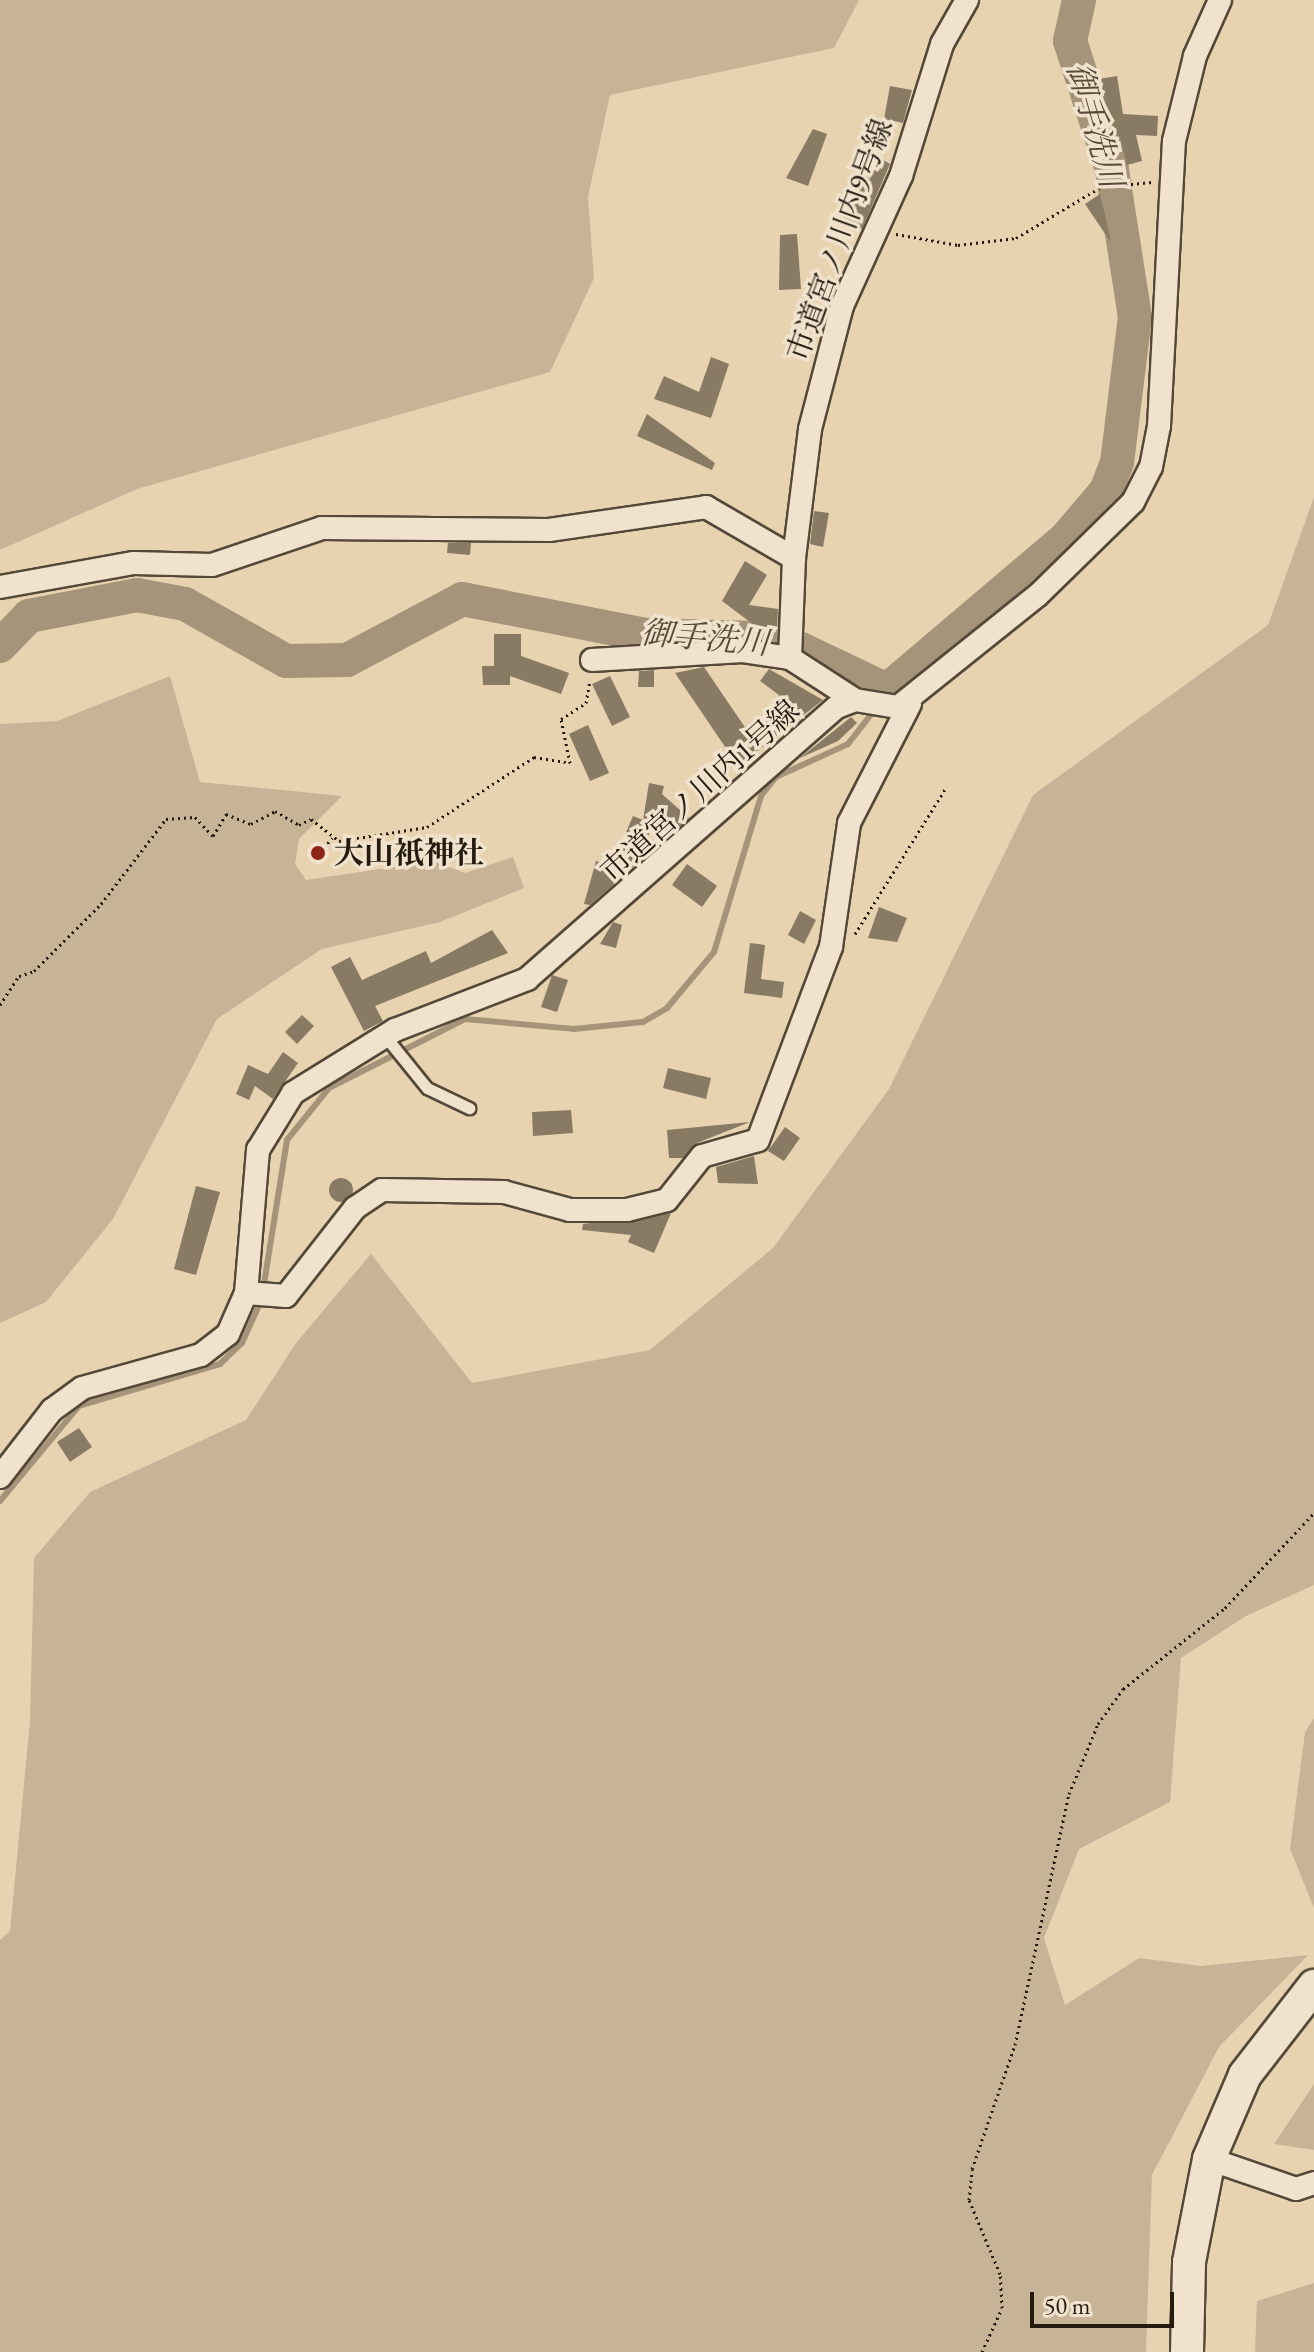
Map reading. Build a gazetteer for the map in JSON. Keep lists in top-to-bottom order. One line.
{"streets":{"street":["市道宮ノ川内9号線","市道宮ノ川内1号線"]},"water":["御手洗川"],"places":["大山衹神社"],"scale_bar":"50 m"}
